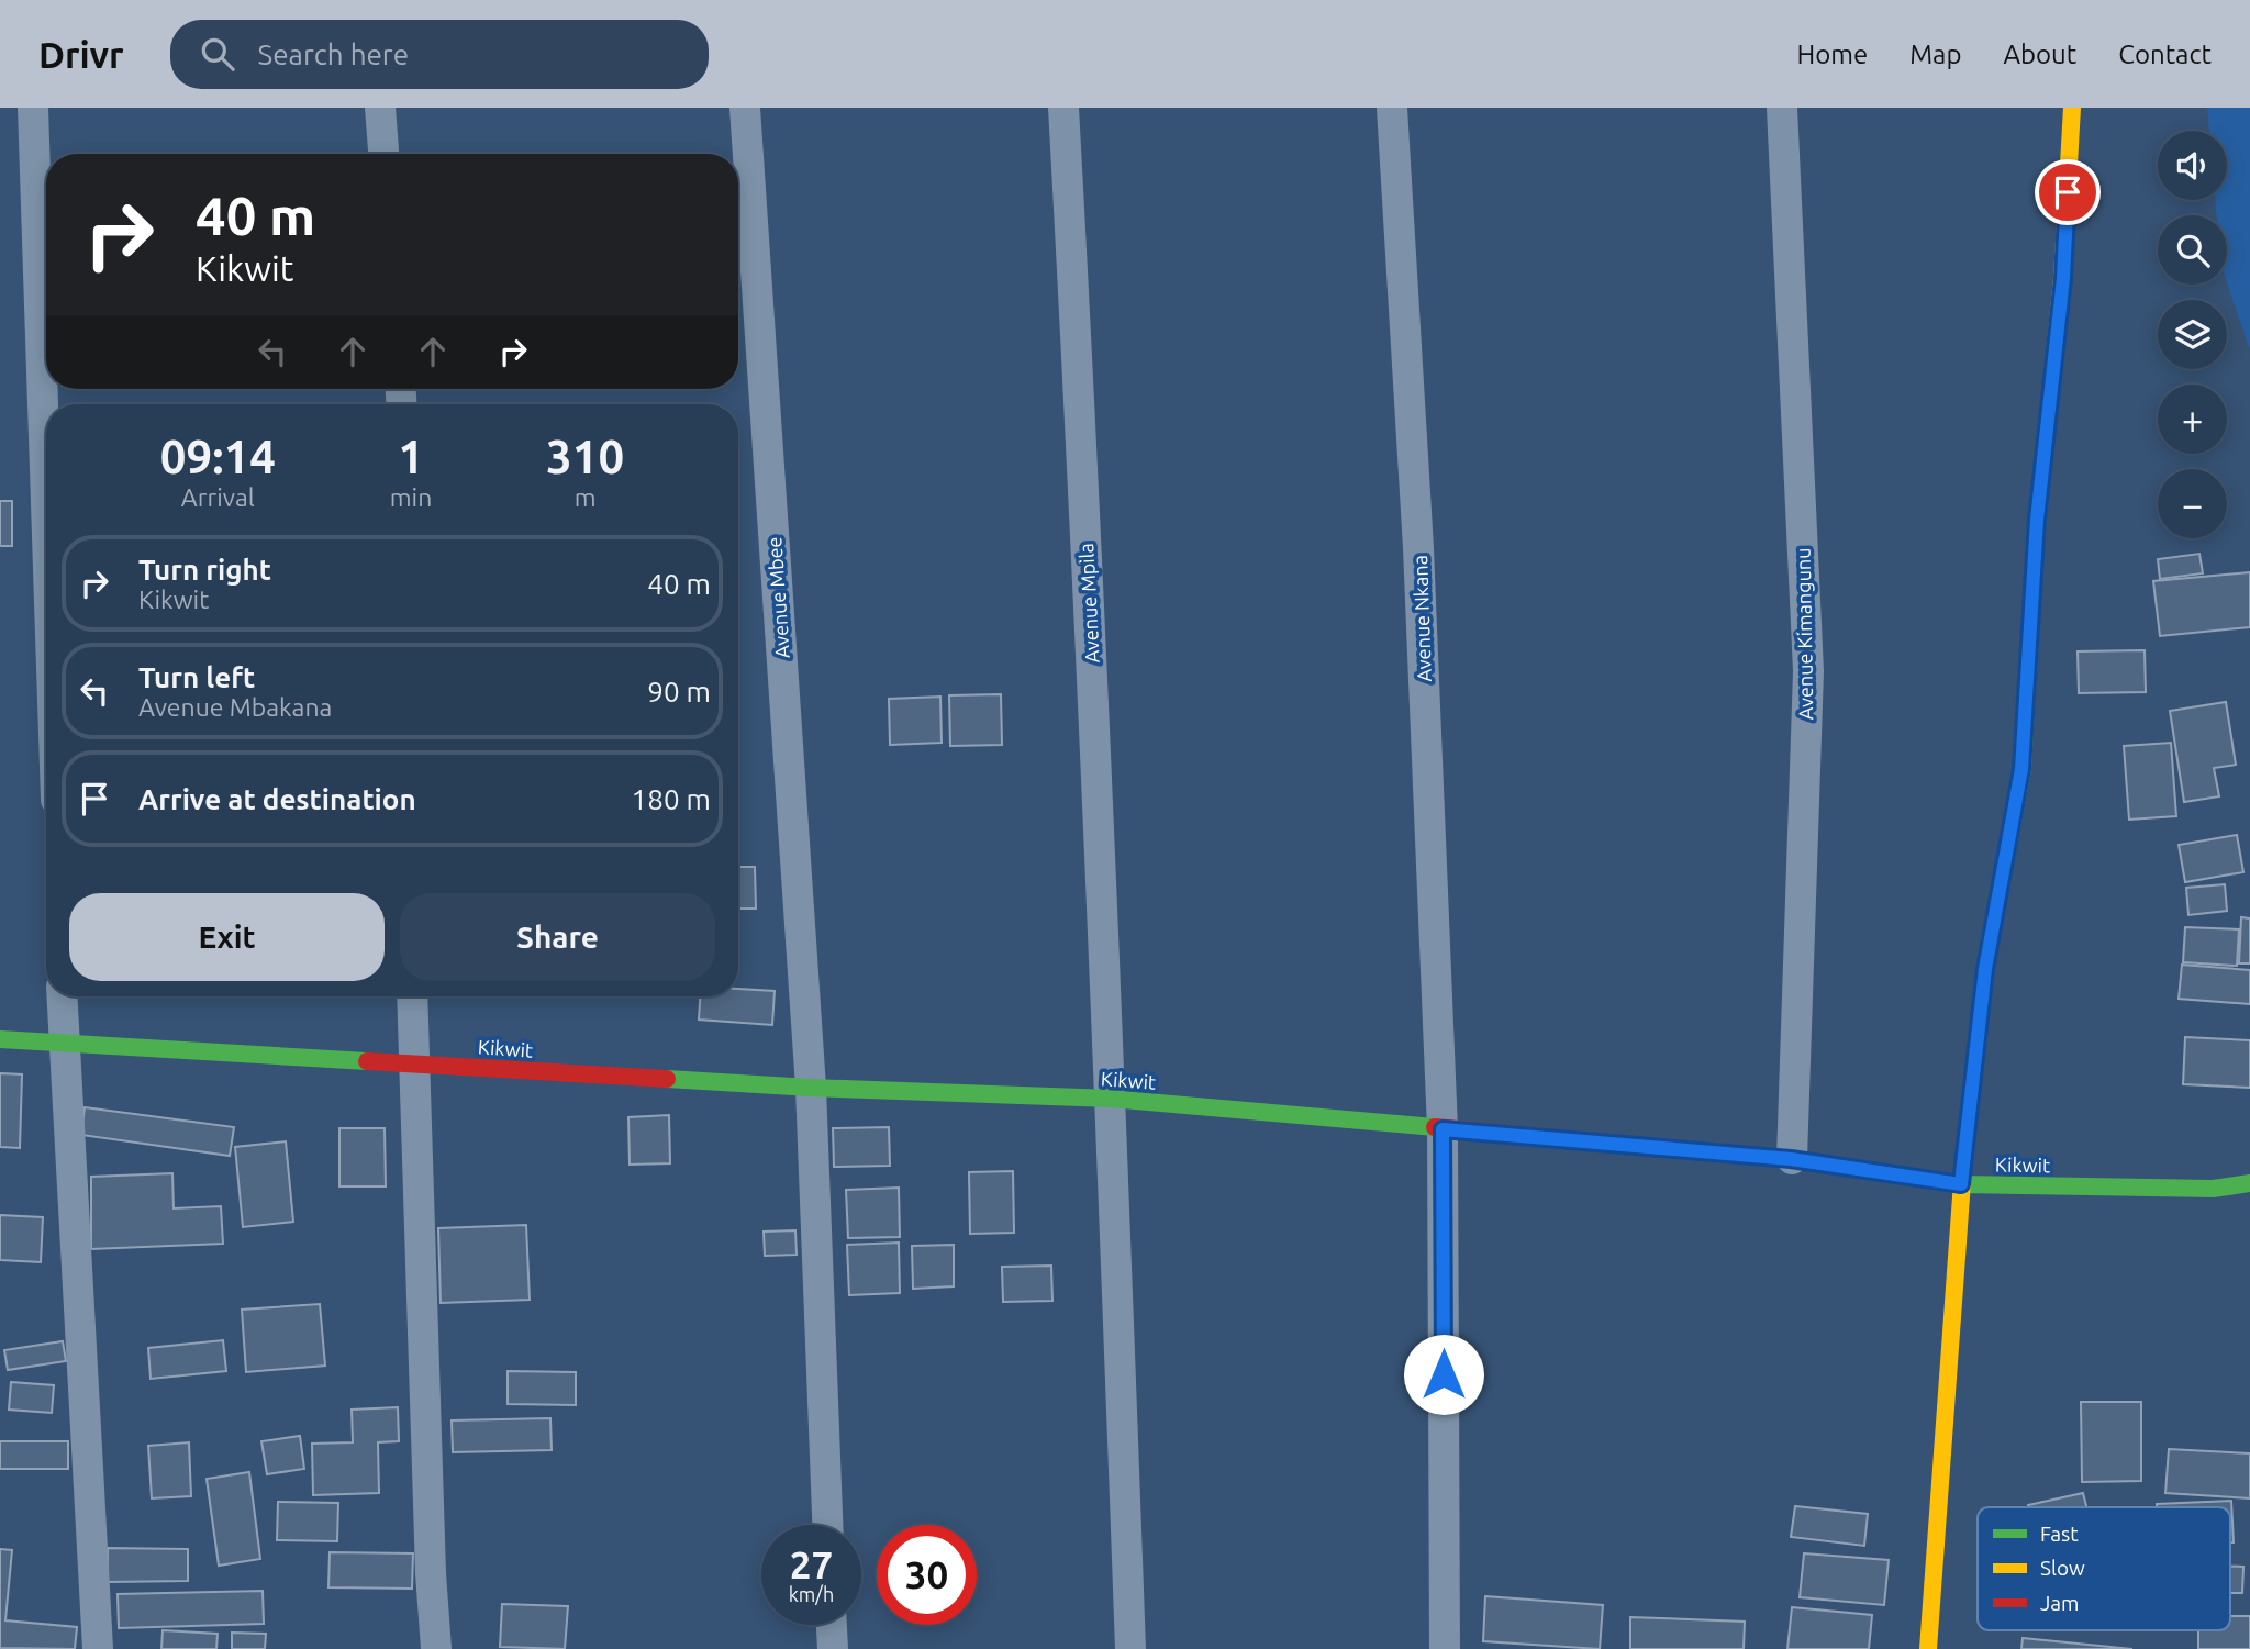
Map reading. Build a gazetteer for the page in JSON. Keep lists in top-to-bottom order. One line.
{"streets":{"main road":["Kikwit"],"street":["Avenue Mbee","Avenue Mpila","Avenue Nkana","Avenue Kimangunu"]},"crossings":[["Avenue Mbee","Kikwit"],["Avenue Mpila","Kikwit"],["Avenue Nkana","Kikwit"],["Avenue Kimangunu","Kikwit"]],"legend":["Fast","Slow","Jam"],"page":{"header":"Drivr","search":"Search here","nav":["Home","Map","About","Contact"],"map_buttons":["+","−"],"turn":["40 m","Kikwit"],"eta":["09:14","Arrival","1","min","310","m"],"list":[{"name":"Turn right","note":"Kikwit","value":"40 m"},{"name":"Turn left","note":"Avenue Mbakana","value":"90 m"},{"name":"Arrive at destination","value":"180 m"}],"buttons":["Exit","Share"],"speed":"27 km/h","limit":"30"}}
